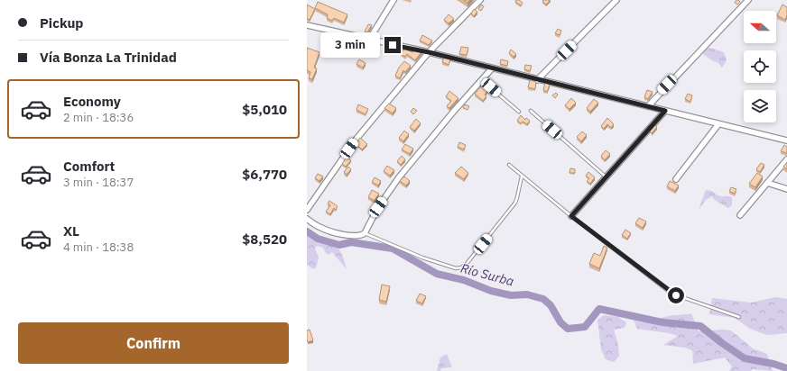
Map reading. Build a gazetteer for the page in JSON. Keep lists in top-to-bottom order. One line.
{"water":["Río Surba"],"north":"left","page":{"banner":["Pickup","Vía Bonza La Trinidad"],"bubble":"3 min","list":[{"name":"Economy","note":"2 min · 18:36","value":"$5,010"},{"name":"Comfort","note":"3 min · 18:37","value":"$6,770"},{"name":"XL","note":"4 min · 18:38","value":"$8,520"}],"buttons":"Confirm"}}
